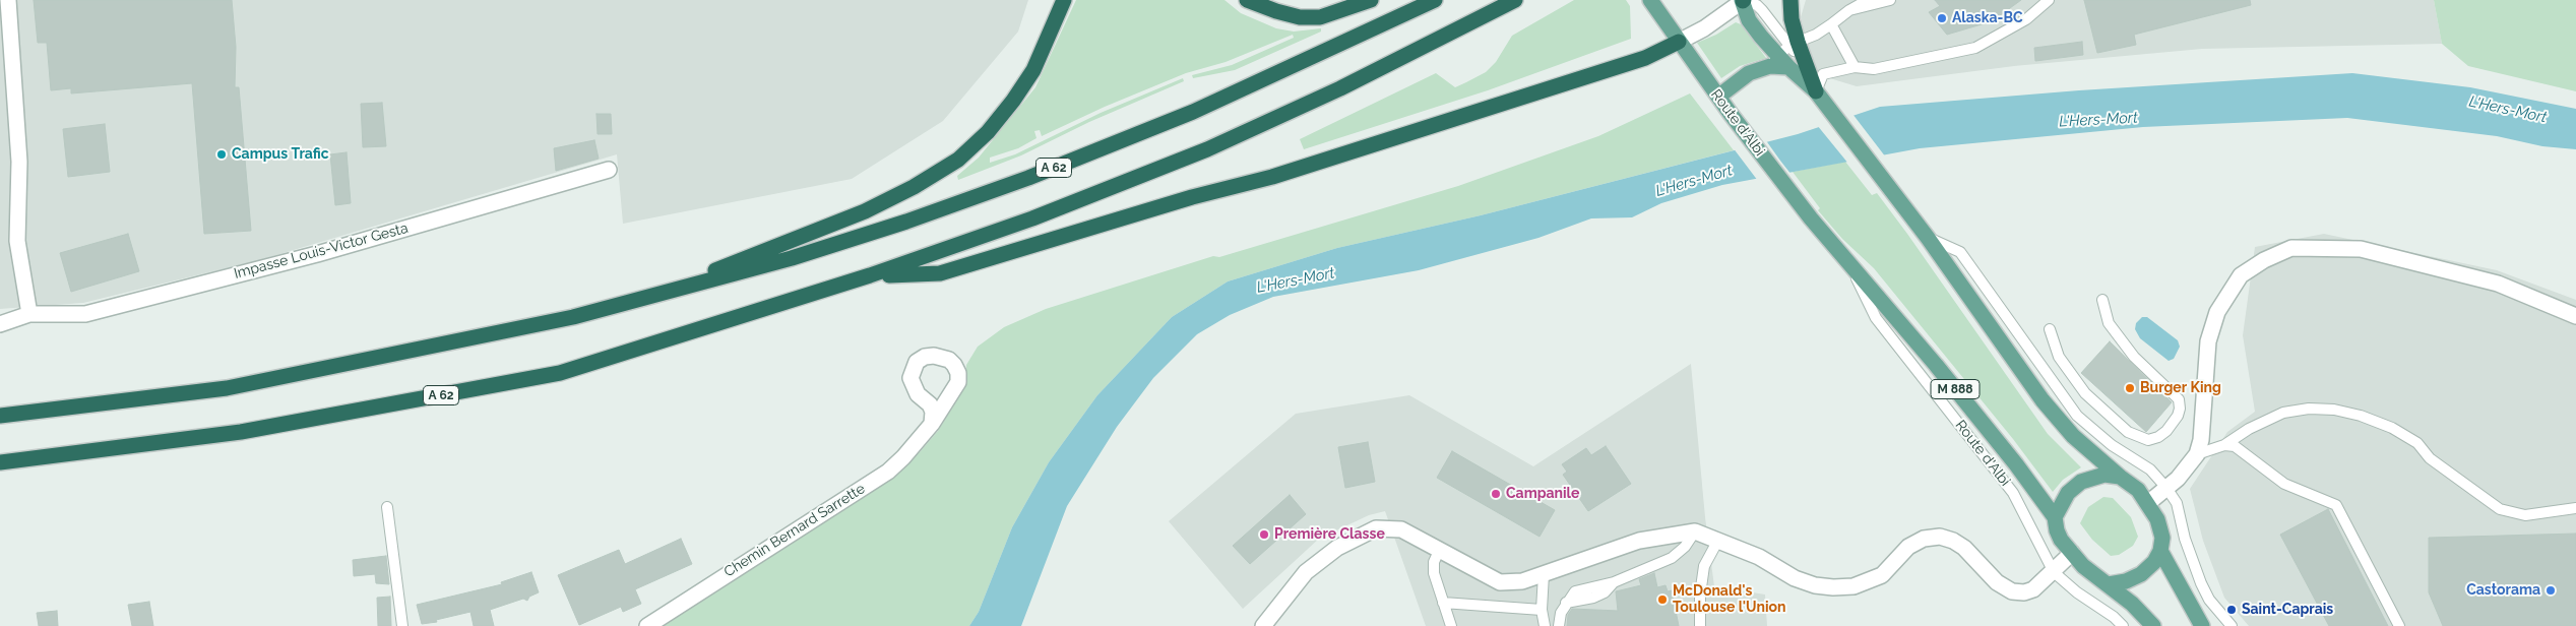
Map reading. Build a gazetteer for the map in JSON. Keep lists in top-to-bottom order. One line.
{"streets":{"highway":["A 62"],"main road":["Route d'Albi","M 888"],"street":["Impasse Louis-Victor Gesta","Chemin Bernard Sarrette"]},"water":["L'Hers-Mort"],"places":["Alaska-BC","Campus Trafic","Burger King","Campanile","Première Classe","Castorama","McDonald's Toulouse l'Union","Saint-Caprais"]}
